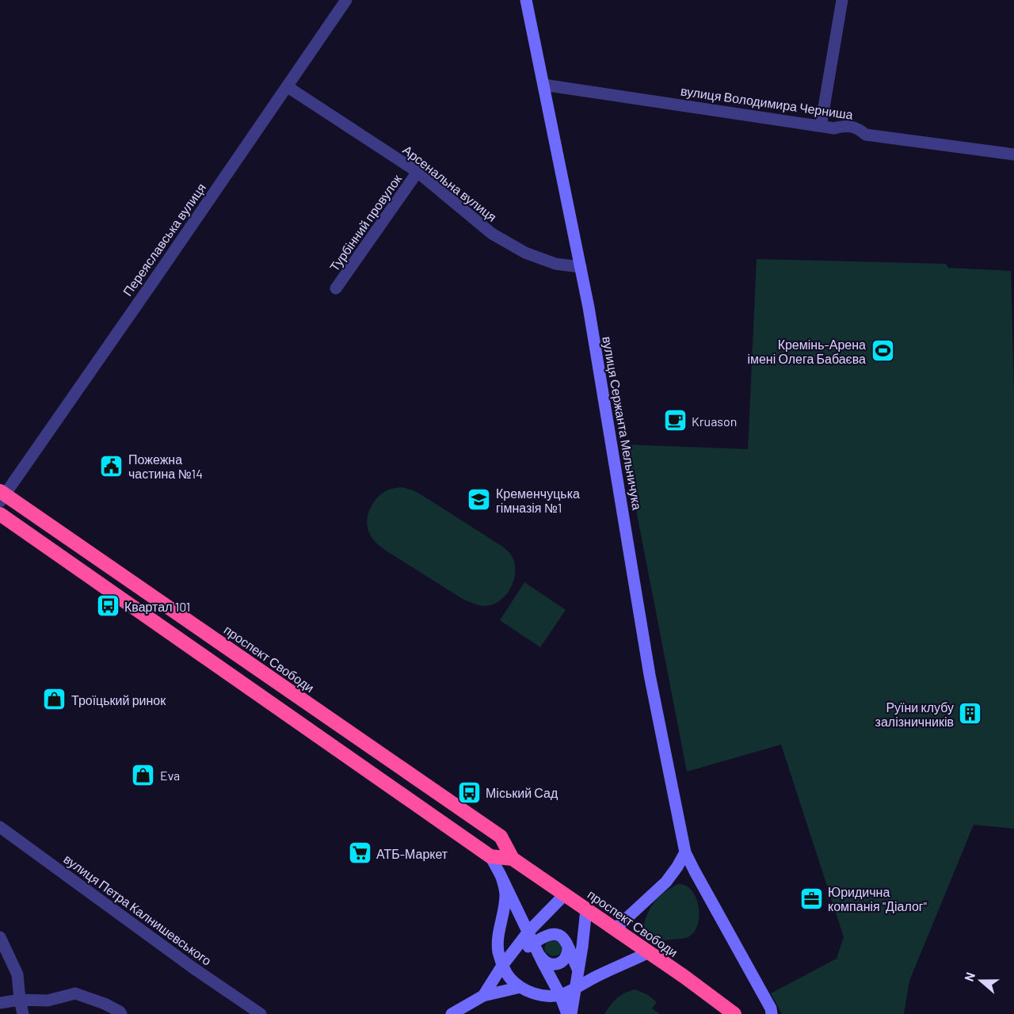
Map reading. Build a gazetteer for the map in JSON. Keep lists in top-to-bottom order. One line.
{"streets":{"highway":["проспект Свободи"],"street":["вулиця Володимира Черниша","Арсенальна вулиця","Турбінний провулок","Переяславська вулиця","вулиця Сержанта Мельничука","вулиця Петра Калнишевського"]},"crossings":[["вулиця Володимира Черниша","вулиця Сержанта Мельничука"],["Арсенальна вулиця","Турбінний провулок"],["Арсенальна вулиця","Переяславська вулиця"],["Арсенальна вулиця","вулиця Сержанта Мельничука"],["Переяславська вулиця","проспект Свободи"]],"places":{"sports":["Кремінь-Арена імені Олега Бабаєва"],"cafe":["Kruason"],"public building":["Пожежна частина №14"],"school or university":["Кременчуцька гімназія №1"],"bus stop":["Квартал 101","Міський Сад"],"shop":["Троїцький ринок","Eva"],"building":["Руїни клубу залізничників"],"supermarket":["АТБ-Маркет"],"office":["Юридична компанія \"Діалог\""]},"north":"left"}
